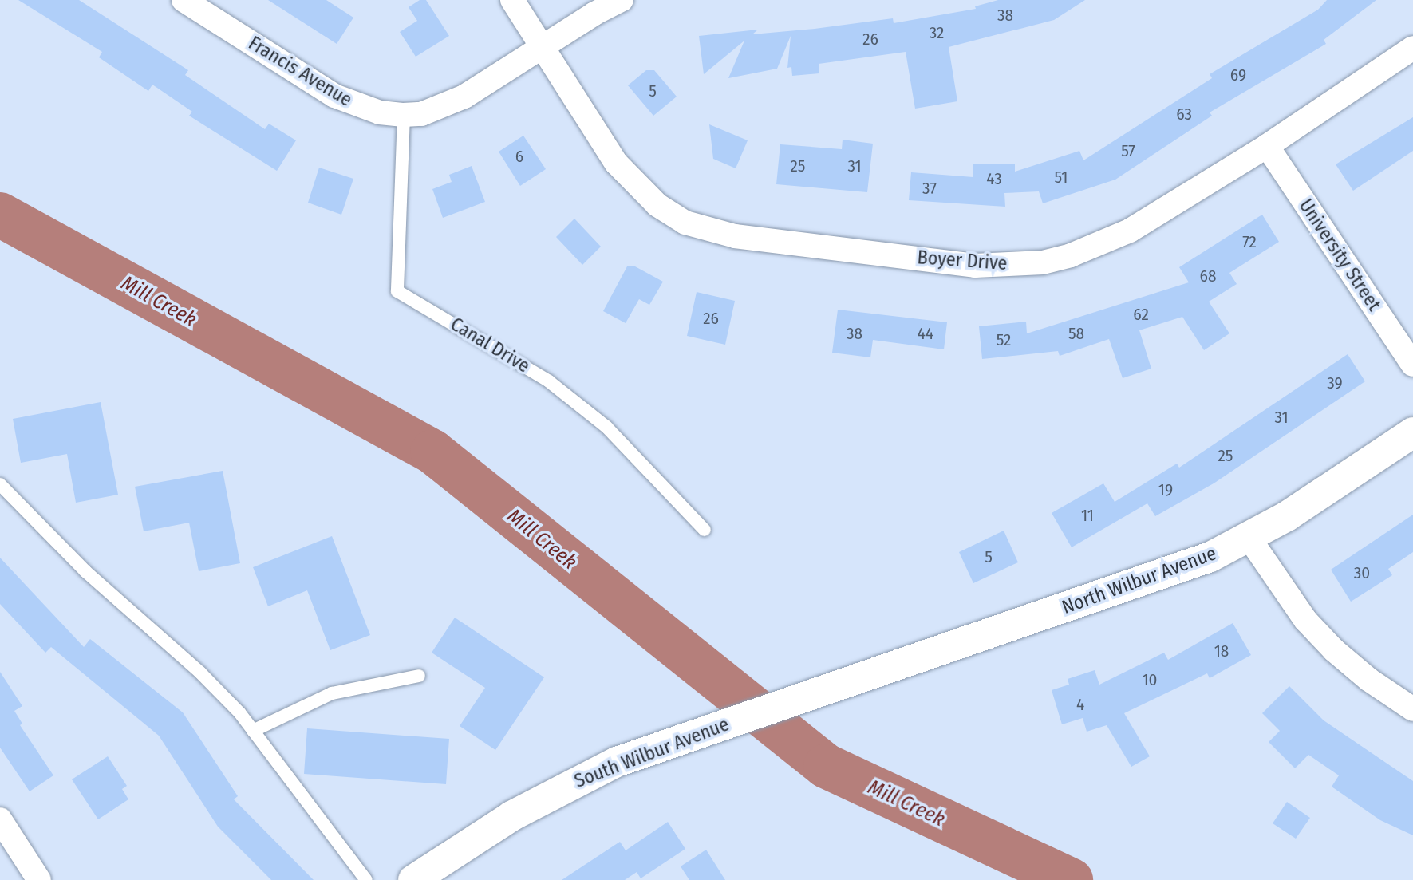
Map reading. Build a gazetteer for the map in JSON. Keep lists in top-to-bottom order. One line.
{"streets":{"main road":["North Wilbur Avenue","South Wilbur Avenue"],"street":["Francis Avenue","University Street","Boyer Drive"],"lane":["Canal Drive"]},"crossings":[["Francis Avenue","Boyer Drive"],["Francis Avenue","Canal Drive"],["University Street","Boyer Drive"],["North Wilbur Avenue","South Wilbur Avenue"]],"water":["Mill Creek"],"house_numbers":["38","32","26","69","5","63","57","6","25","31","51","43","37","72","68","62","26","38","44","58","52","39","31","25","19","11","5","30","18","10","4"]}
